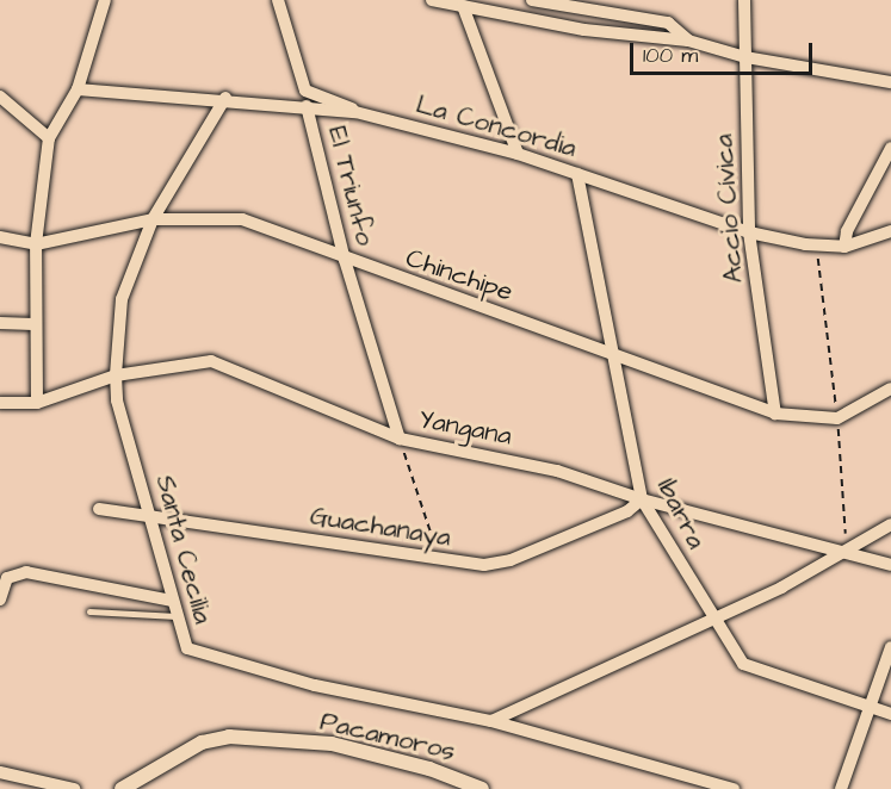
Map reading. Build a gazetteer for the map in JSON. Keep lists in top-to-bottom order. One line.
{"streets":{"street":["La Concordia","El Triunfo","Accio Cívica","Chinchipe","Yangana","Ibarra","Guachanaya","Santa Cecilia","Pacamoros"]},"crossings":[["La Concordia","El Triunfo"],["La Concordia","Accio Cívica"],["La Concordia","Ibarra"],["La Concordia","Santa Cecilia"],["El Triunfo","Chinchipe"],["El Triunfo","Yangana"],["Accio Cívica","Chinchipe"],["Chinchipe","Ibarra"],["Chinchipe","Santa Cecilia"],["Yangana","Ibarra"],["Yangana","Guachanaya"],["Yangana","Santa Cecilia"],["Ibarra","Guachanaya"],["Guachanaya","Santa Cecilia"]],"scale_bar":"100 m"}
